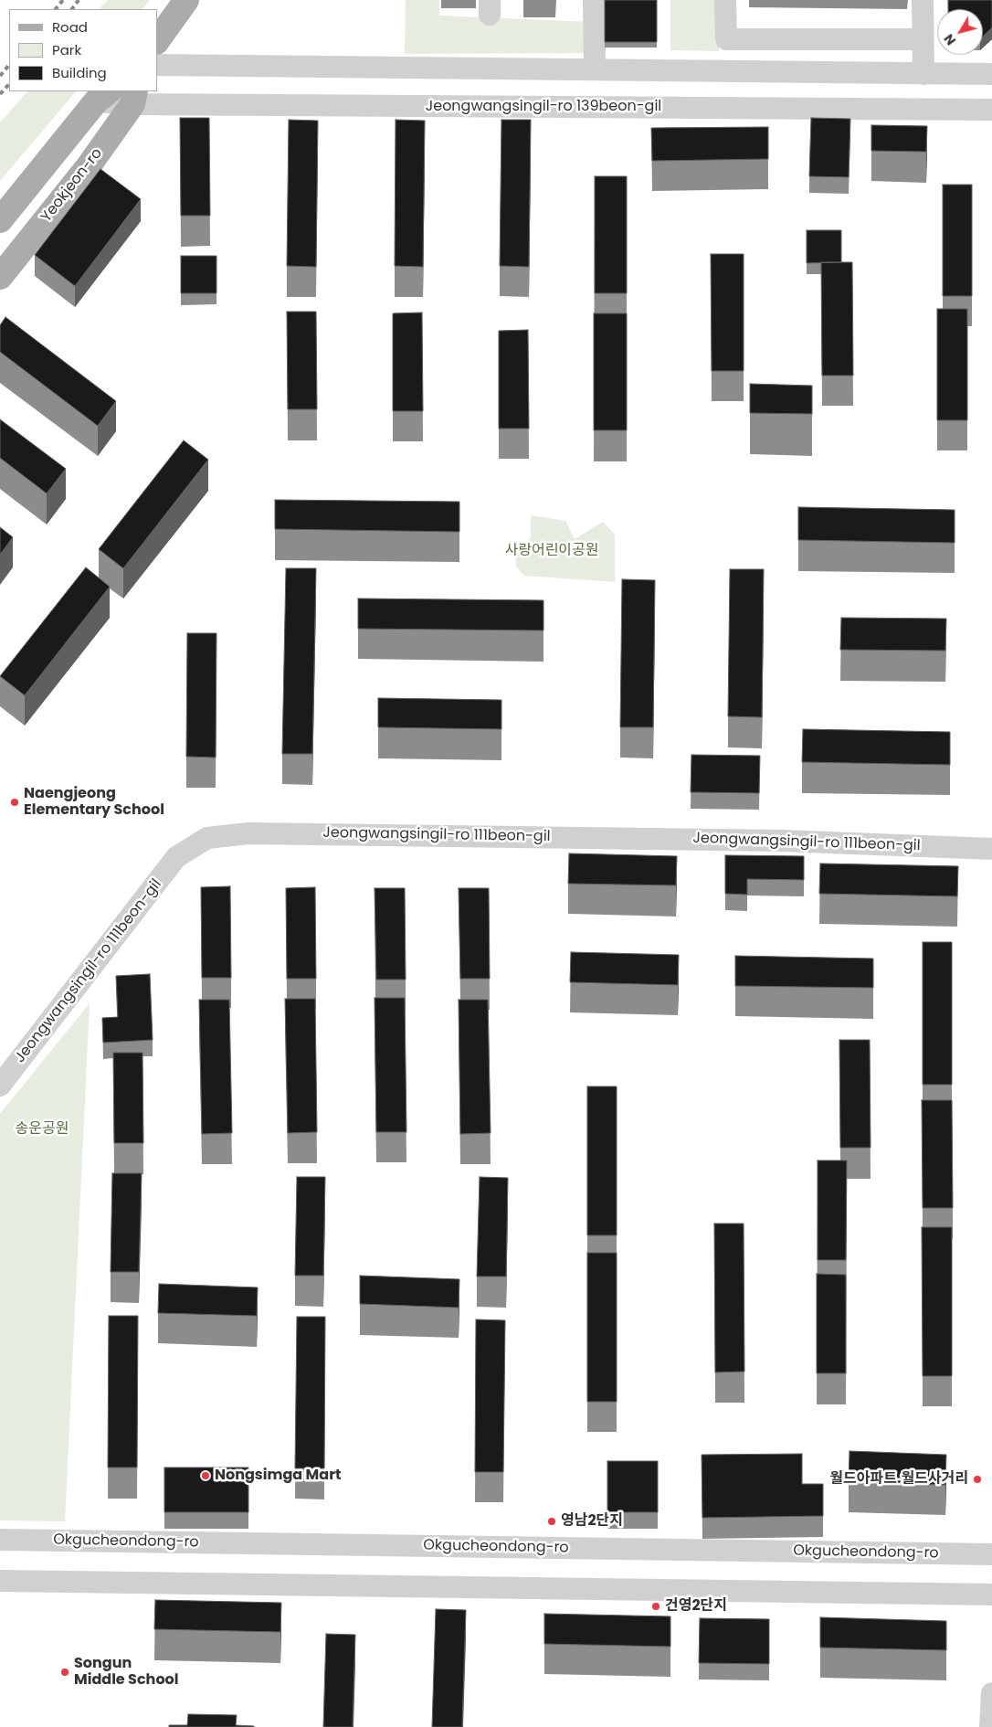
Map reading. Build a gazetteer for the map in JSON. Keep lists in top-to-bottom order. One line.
{"streets":{"main road":["Yeokjeon-ro"],"street":["Jeongwangsingil-ro 139beon-gil","Jeongwangsingil-ro 111beon-gil","Okgucheondong-ro"]},"crossings":[["Jeongwangsingil-ro 139beon-gil","Yeokjeon-ro"]],"parks":["사랑어린이공원","송운공원"],"places":["Naengjeong Elementary School","Nongsimga Mart","월드아파트.월드사거리","영남2단지","건영2단지","Songun Middle School"],"legend":["Road","Park","Building"],"north":"bottom left"}
